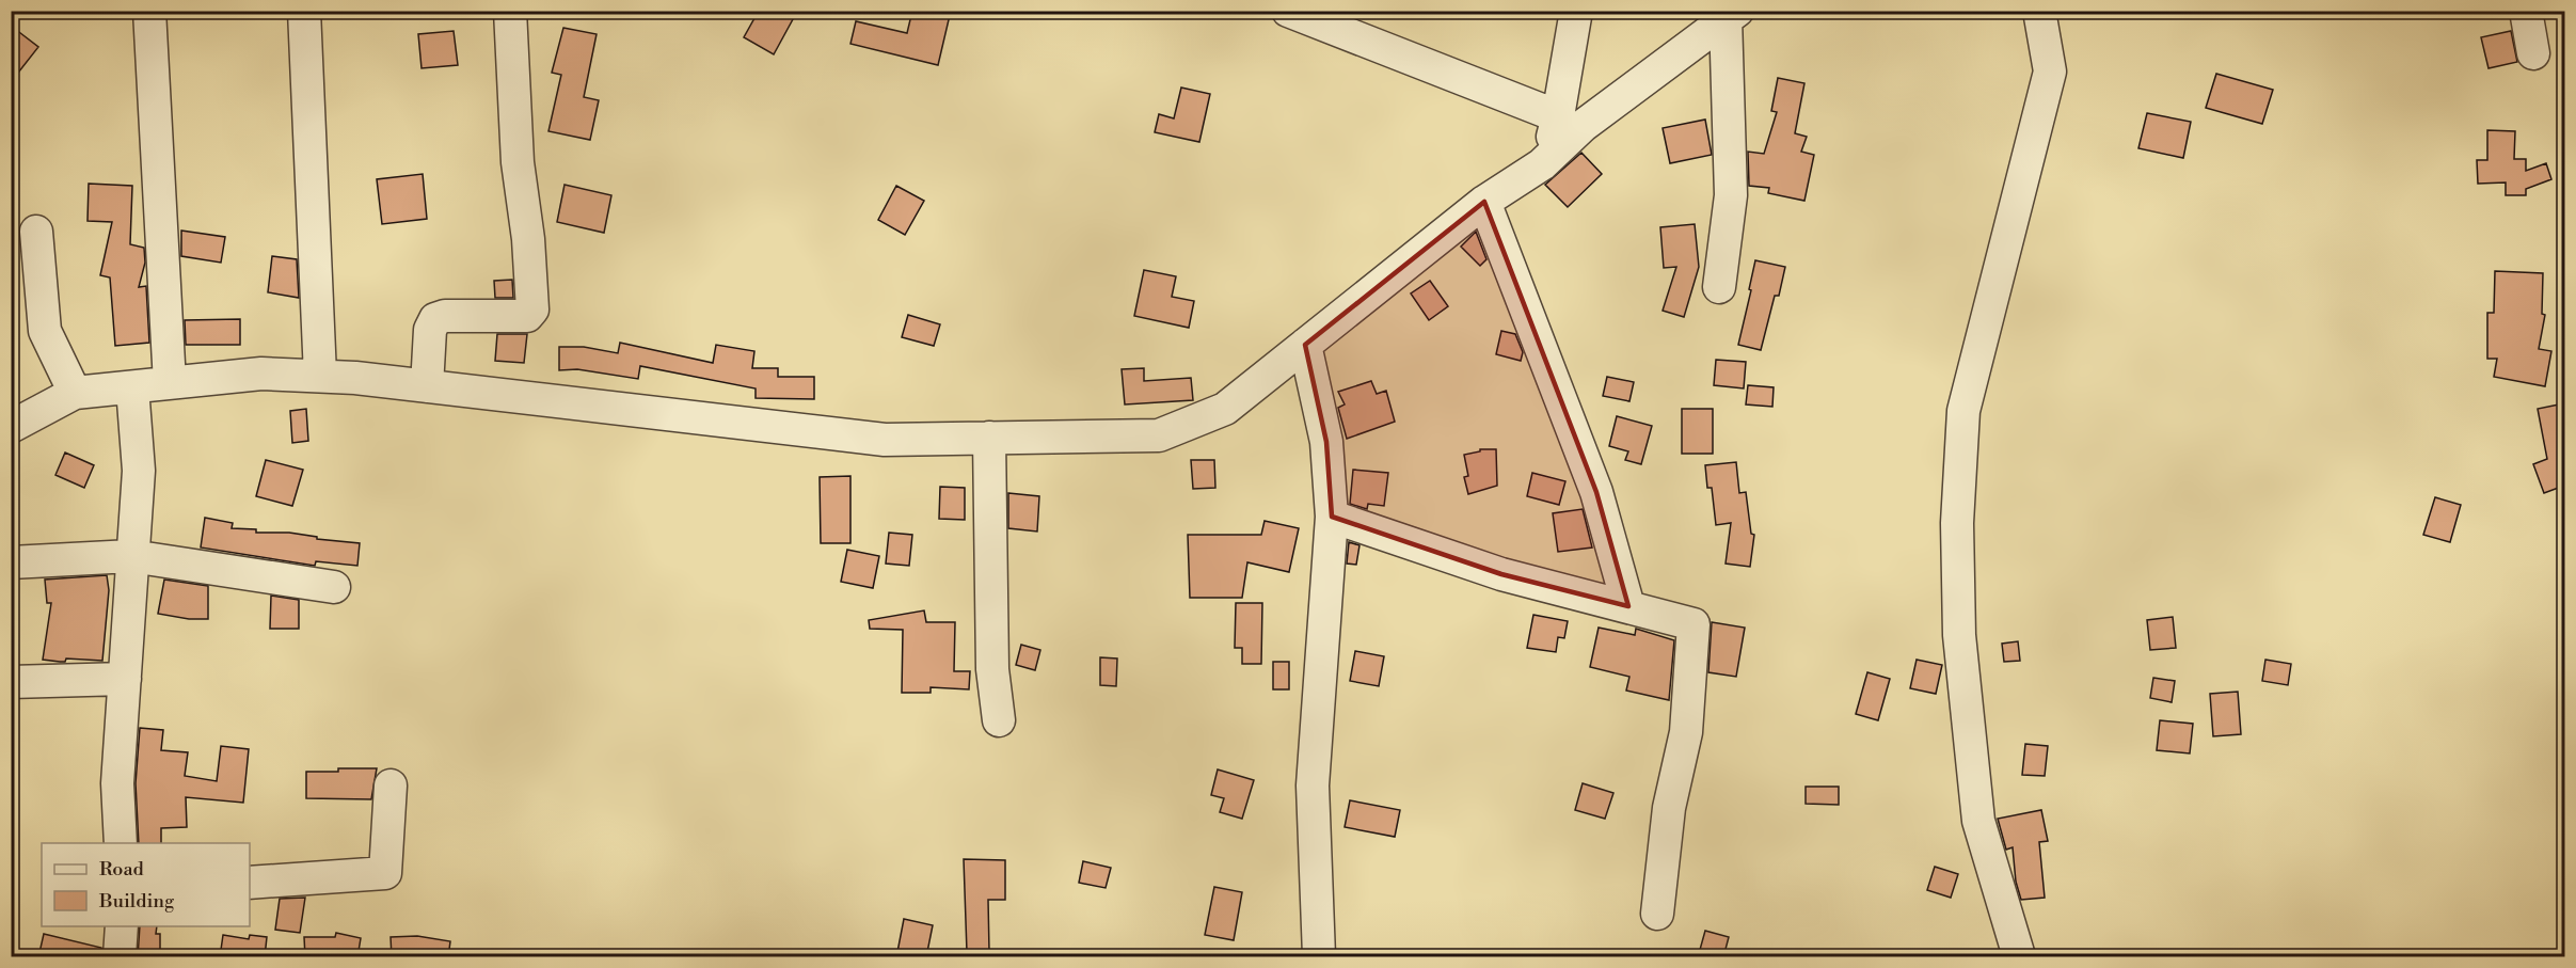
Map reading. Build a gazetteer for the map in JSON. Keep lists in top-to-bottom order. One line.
{"legend":["Road","Building"]}
